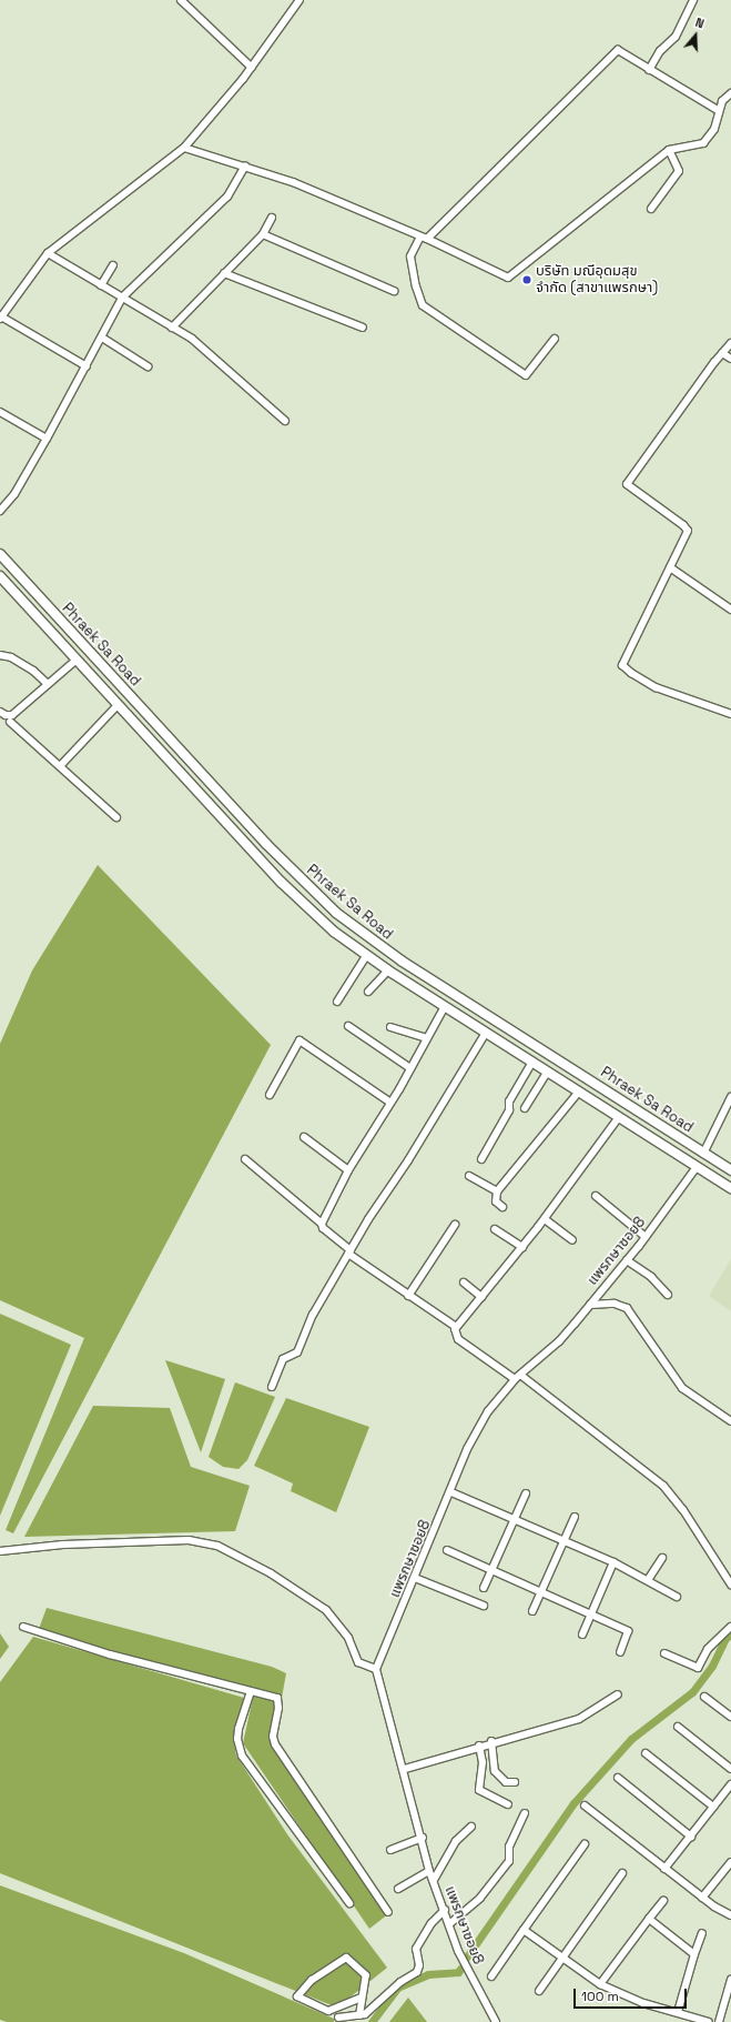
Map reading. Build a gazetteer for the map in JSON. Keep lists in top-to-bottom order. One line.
{"streets":{"main road":["Phraek Sa Road"],"street":["แพรกษาซอย8"]},"crossings":[["Phraek Sa Road","แพรกษาซอย8"]],"places":["บริษัท มณีอุดมสุข จำกัด (สาขาแพรกษา)"],"scale_bar":"100 m","north":"top"}
